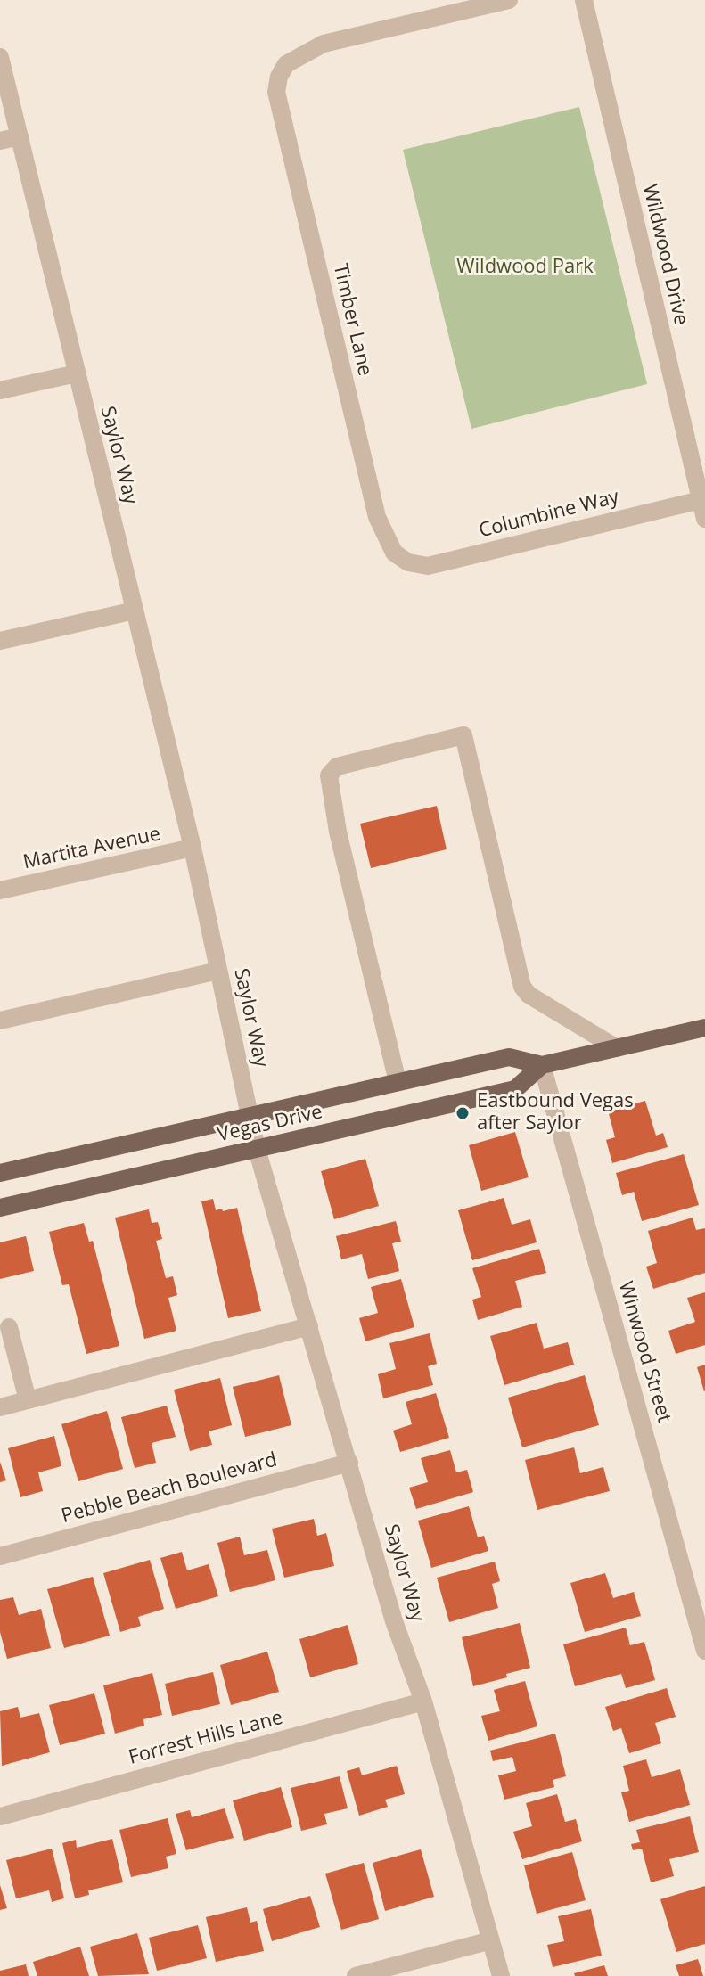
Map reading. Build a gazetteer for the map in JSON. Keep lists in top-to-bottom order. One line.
{"streets":{"main road":["Vegas Drive"],"street":["Wildwood Drive","Timber Lane","Saylor Way","Columbine Way","Martita Avenue","Winwood Street","Pebble Beach Boulevard","Forrest Hills Lane"]},"crossings":[["Wildwood Drive","Columbine Way"],["Timber Lane","Columbine Way"],["Saylor Way","Martita Avenue"],["Saylor Way","Vegas Drive"],["Saylor Way","Pebble Beach Boulevard"],["Saylor Way","Forrest Hills Lane"],["Vegas Drive","Winwood Street"]],"parks":["Wildwood Park"],"places":["Eastbound Vegas after Saylor"]}
